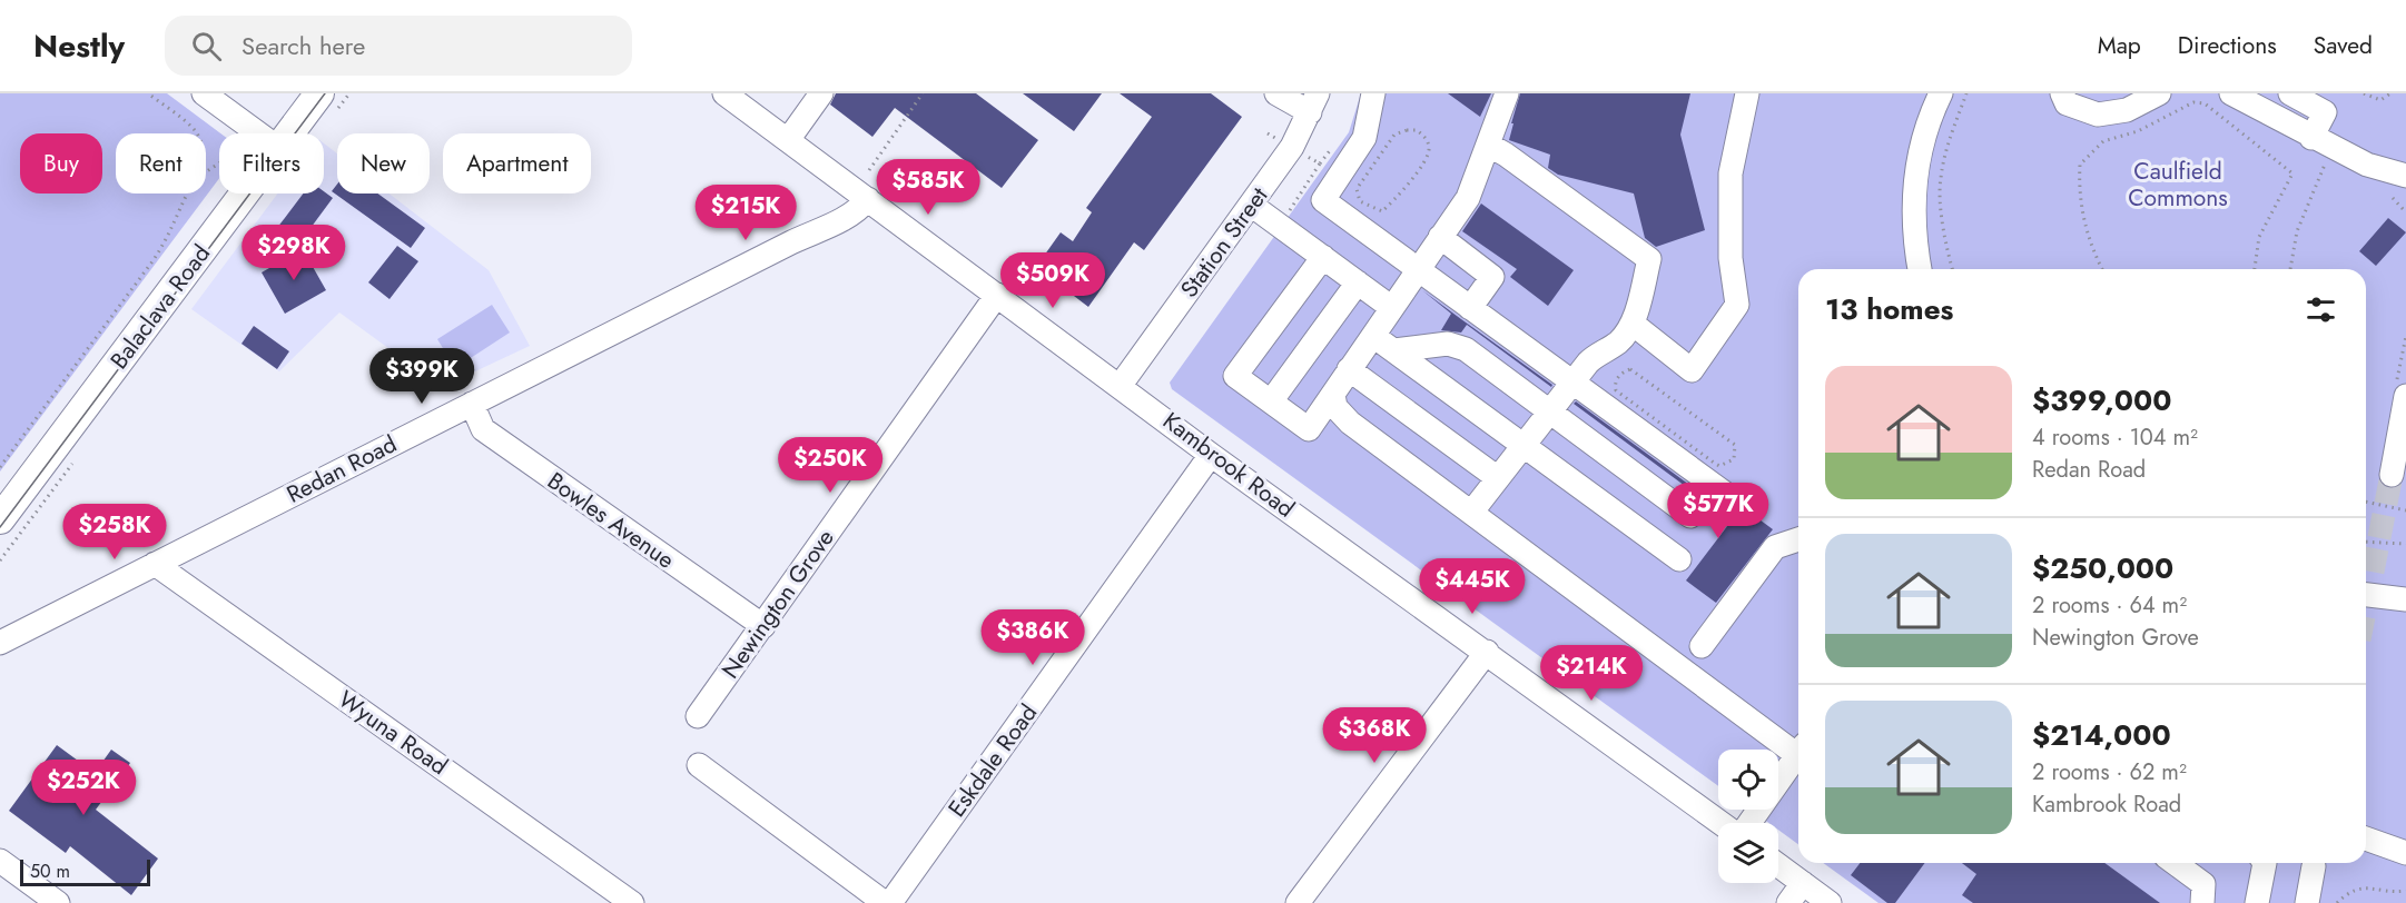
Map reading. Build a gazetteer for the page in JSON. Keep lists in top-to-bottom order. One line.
{"streets":{"main road":["Balaclava Road"],"street":["Station Street","Kambrook Road","Redan Road","Bowles Avenue","Newington Grove","Wyuna Road","Eskdale Road"]},"crossings":[["Station Street","Kambrook Road"],["Kambrook Road","Redan Road"],["Kambrook Road","Newington Grove"],["Kambrook Road","Eskdale Road"],["Redan Road","Bowles Avenue"],["Redan Road","Wyuna Road"],["Bowles Avenue","Newington Grove"]],"parks":["Caulfield Commons"],"scale_bar":"50 m","page":{"header":"Nestly","search":"Search here","nav":["Map","Directions","Saved"],"chip":["Buy","Rent","Filters","New","Apartment"],"price":["$585K","$215K","$298K","$509K","$399K","$250K","$577K","$258K","$445K","$386K","$214K","$368K","$252K"],"heading":"13 homes","list":[{"name":"$399,000","note":"4 rooms · 104 m² · Redan Road"},{"name":"$250,000","note":"2 rooms · 64 m² · Newington Grove"},{"name":"$214,000","note":"2 rooms · 62 m² · Kambrook Road"}],"scale":"50 m"}}
